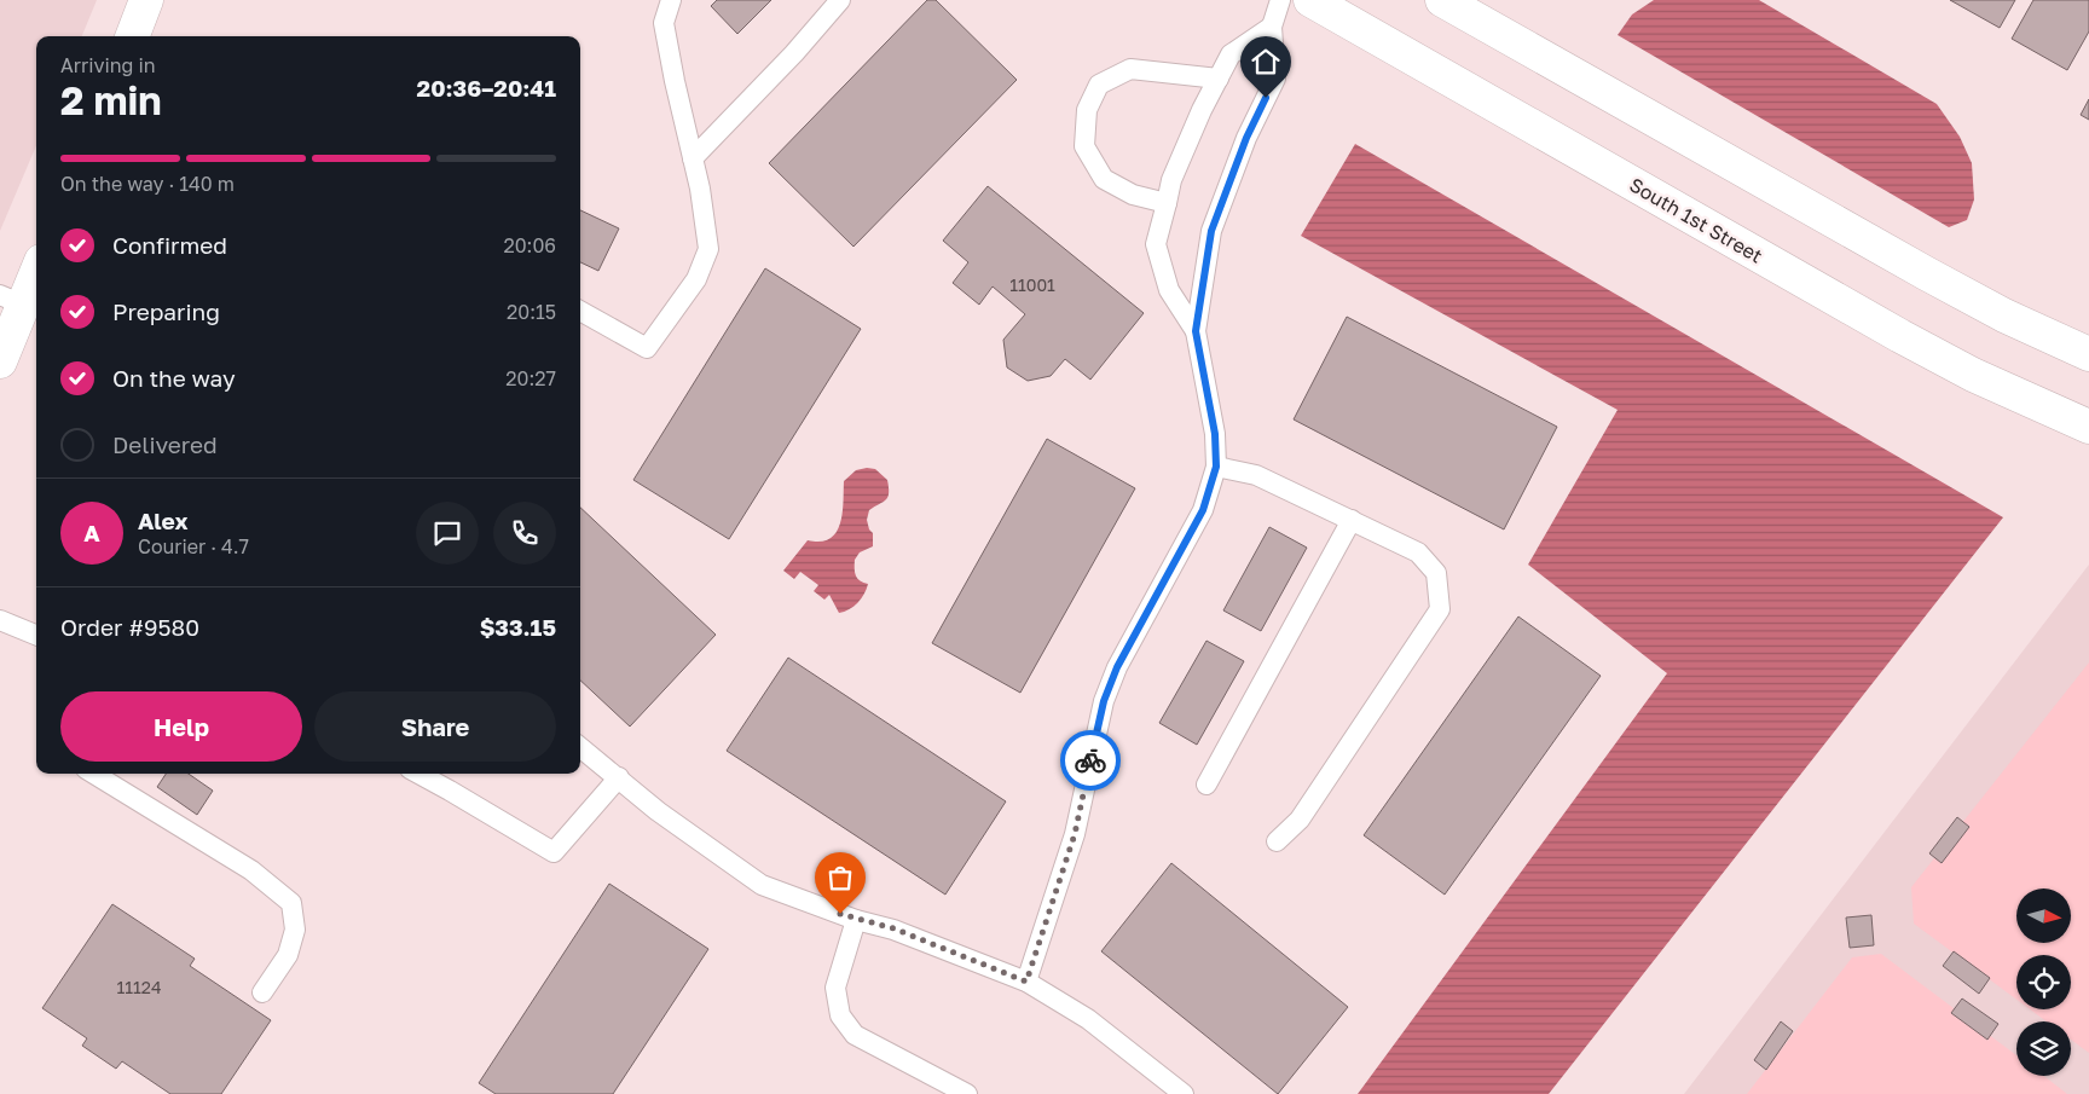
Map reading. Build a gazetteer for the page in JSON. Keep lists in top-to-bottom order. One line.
{"streets":{"main road":["South 1st Street"]},"house_numbers":["11001","11124"],"north":"right","page":{"heading":["2 min","Arriving in","20:36–20:41"],"panel":["Alex","Courier · 4.7","Order #9580","$33.15"],"bar":"On the way · 140 m","list":[["Confirmed","20:06"],["Preparing","20:15"],["On the way","20:27"],"Delivered"],"round":"A","buttons":["Help","Share"]}}
